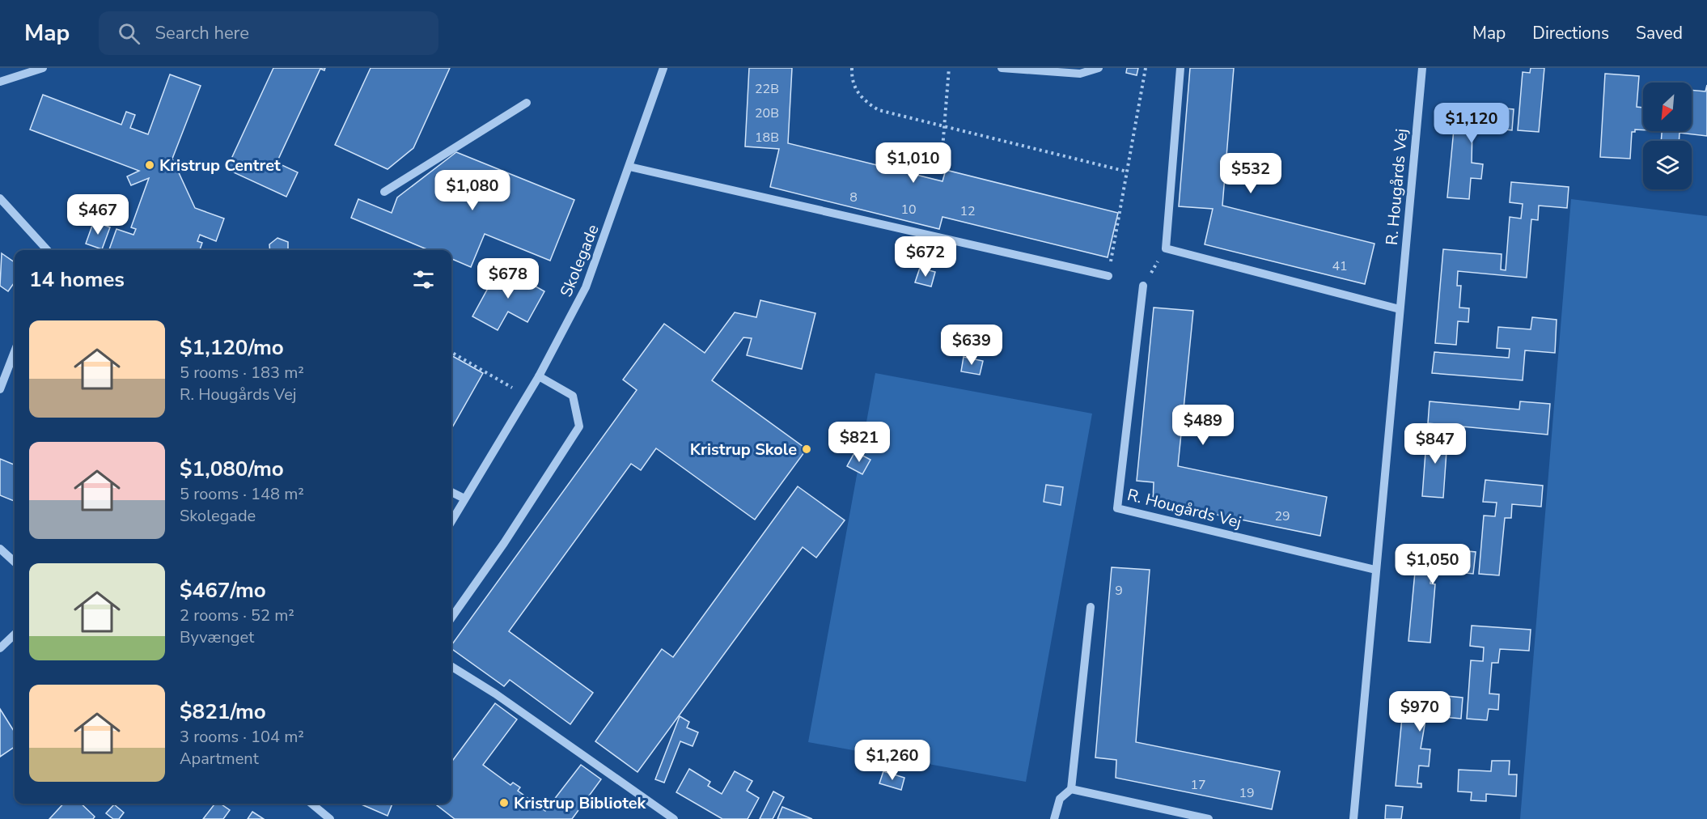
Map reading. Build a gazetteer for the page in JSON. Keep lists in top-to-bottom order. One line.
{"streets":{"street":["R. Hougårds Vej","Skolegade"]},"places":["Kristrup Centret","Kristrup Skole","Kristrup Bibliotek"],"house_numbers":["22B","20B","18B","8","10","12","41","29","9","17","19"],"north":"bottom left","page":{"header":"Map","search":"Search here","nav":["Map","Directions","Saved"],"price":["$1,120","$1,010","$532","$1,080","$467","$672","$678","$639","$489","$821","$847","$1,050","$970","$1,260"],"heading":"14 homes","list":[{"name":"$1,120/mo","note":"5 rooms · 183 m² · R. Hougårds Vej"},{"name":"$1,080/mo","note":"5 rooms · 148 m² · Skolegade"},{"name":"$467/mo","note":"2 rooms · 52 m² · Byvænget"},{"name":"$821/mo","note":"3 rooms · 104 m² · Apartment"}]}}
